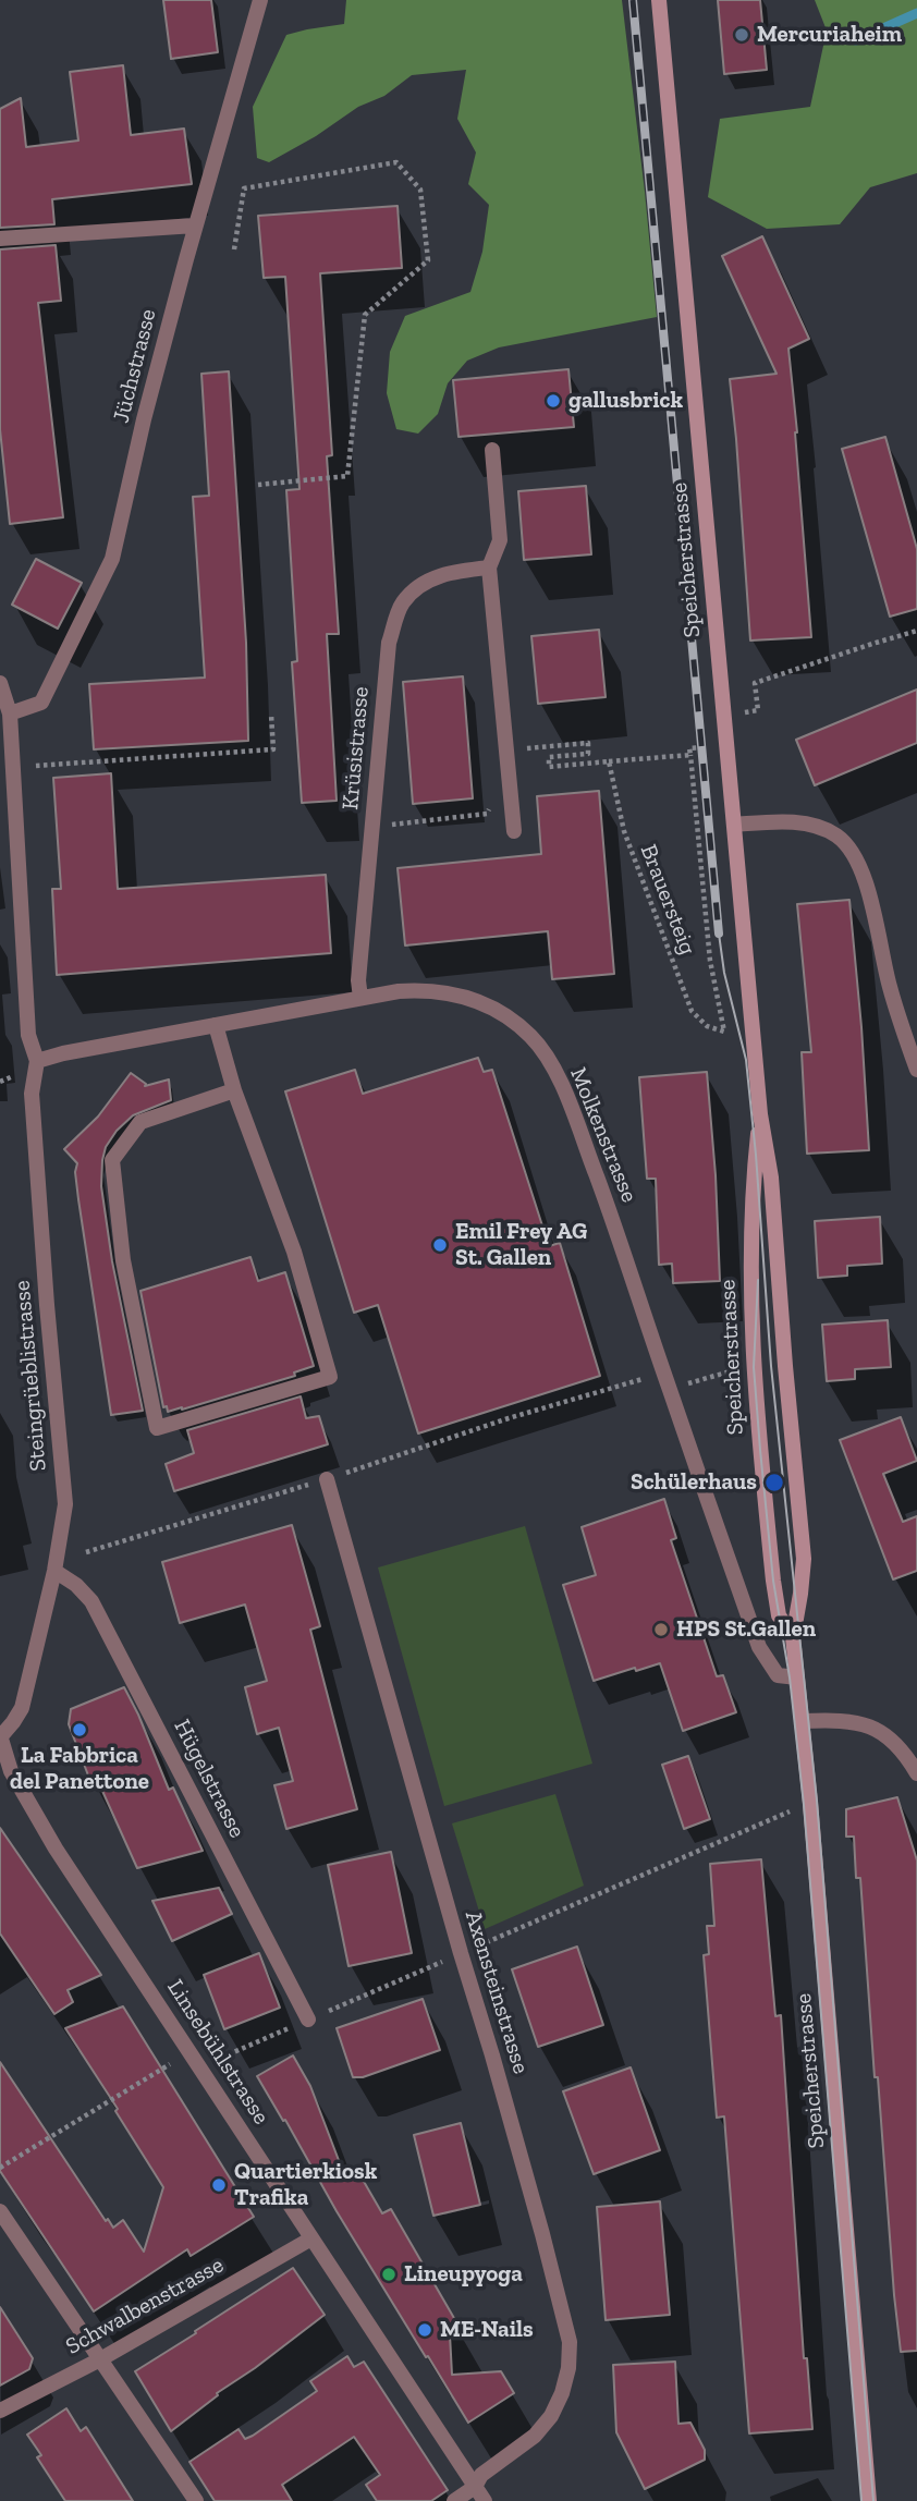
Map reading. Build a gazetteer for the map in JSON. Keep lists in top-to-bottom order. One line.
{"streets":{"main road":["Speicherstrasse"],"street":["Jüchstrasse","Krüsistrasse","Molkenstrasse","Steingrüeblistrasse","Hügelstrasse","Axensteinstrasse","Linsebühlstrasse","Schwalbenstrasse"],"path":["Brauersteig"]},"crossings":[["Jüchstrasse","Steingrüeblistrasse"],["Speicherstrasse","Molkenstrasse"],["Krüsistrasse","Molkenstrasse"],["Molkenstrasse","Steingrüeblistrasse"],["Steingrüeblistrasse","Hügelstrasse"],["Steingrüeblistrasse","Linsebühlstrasse"],["Axensteinstrasse","Linsebühlstrasse"],["Linsebühlstrasse","Schwalbenstrasse"]],"places":["Mercuriaheim","gallusbrick","Emil Frey AG St. Gallen","Schülerhaus","HPS St.Gallen","La Fabbrica del Panettone","Quartierkiosk Trafika","Lineupyoga","ME-Nails"]}
